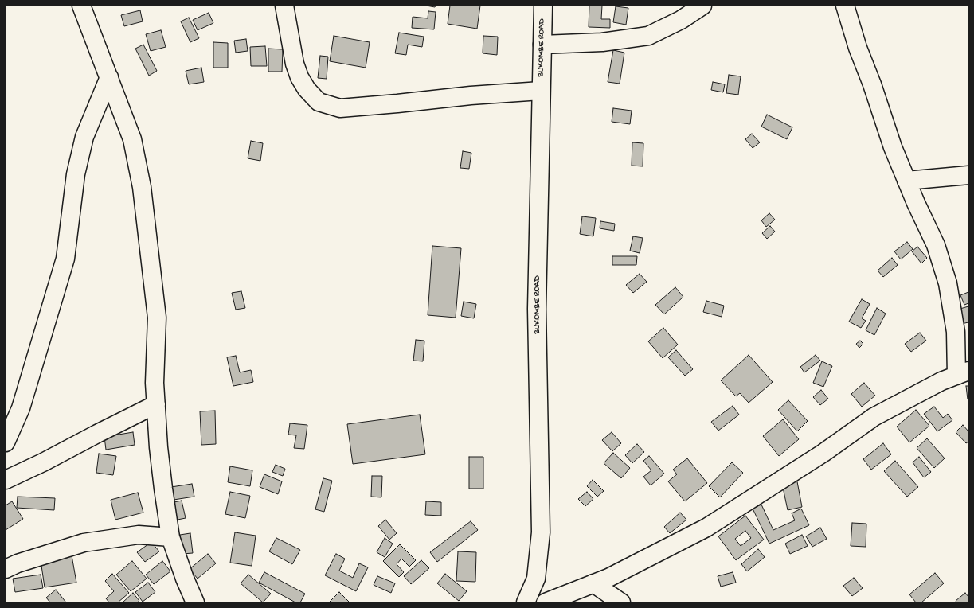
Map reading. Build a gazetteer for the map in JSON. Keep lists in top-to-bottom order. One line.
{"streets":{"street":["BUKOMBE ROAD"]}}
